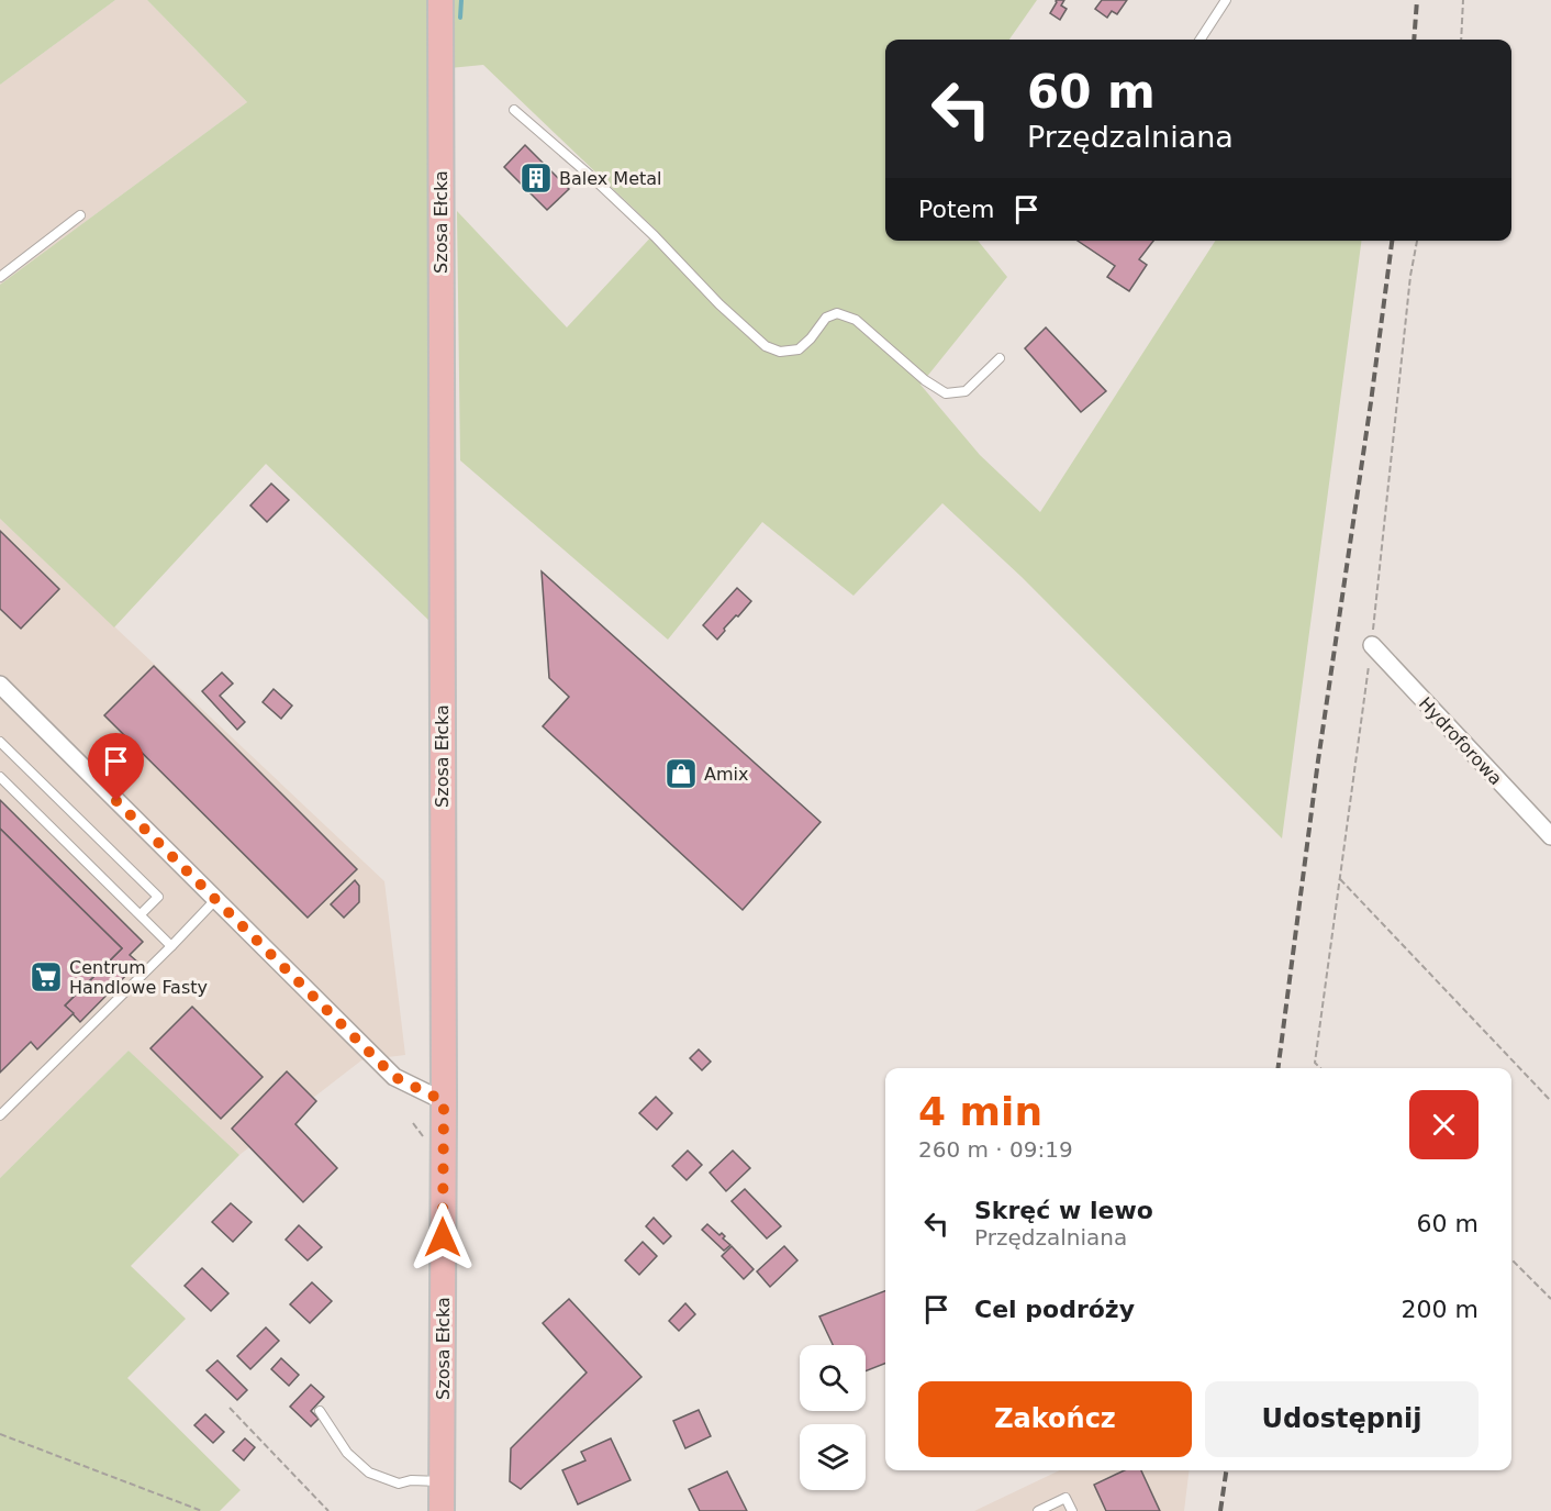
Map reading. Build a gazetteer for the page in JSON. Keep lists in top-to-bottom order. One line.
{"streets":{"main road":["Szosa Ełcka"],"street":["Hydroforowa"]},"places":{"building":["Balex Metal"],"shop":["Amix"],"supermarket":["Centrum Handlowe Fasty"]},"page":{"turn":["60 m","Przędzalniana"],"then":"Potem","heading":["4 min","260 m · 09:19"],"list":[{"name":"Skręć w lewo","note":"Przędzalniana","value":"60 m"},{"name":"Cel podróży","value":"200 m"}],"buttons":["Zakończ","Udostępnij"]}}
